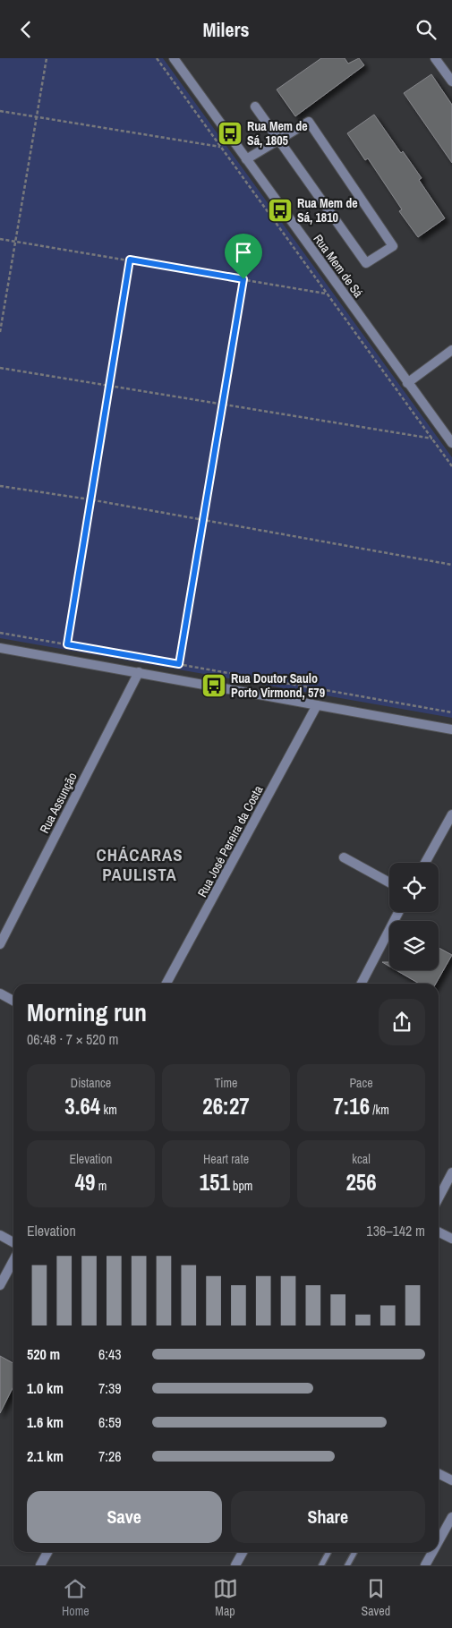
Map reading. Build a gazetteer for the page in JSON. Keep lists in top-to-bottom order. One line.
{"streets":{"street":["Rua Mem de Sá","Rua Assunção","Rua José Pereira da Costa"]},"districts":["CHÁCARAS PAULISTA"],"places":{"bus stop":["Rua Mem de Sá, 1805","Rua Mem de Sá, 1810","Rua Doutor Saulo Porto Virmond, 579"]},"page":{"header":"Milers","heading":["Morning run","06:48 · 7 × 520 m"],"stats":[["Distance","3.64 km"],["Time","26:27"],["Pace","7:16 /km"],["Elevation","49 m"],["Heart rate","151 bpm"],["kcal","256"]],"chart":["Elevation","136–142 m"],"list":[{"name":"520 m","note":"6:43"},{"name":"1.0 km","note":"7:39"},{"name":"1.6 km","note":"6:59"},{"name":"2.1 km","note":"7:26"}],"buttons":["Save","Share"],"tabs":["Home","Map","Saved"]}}
